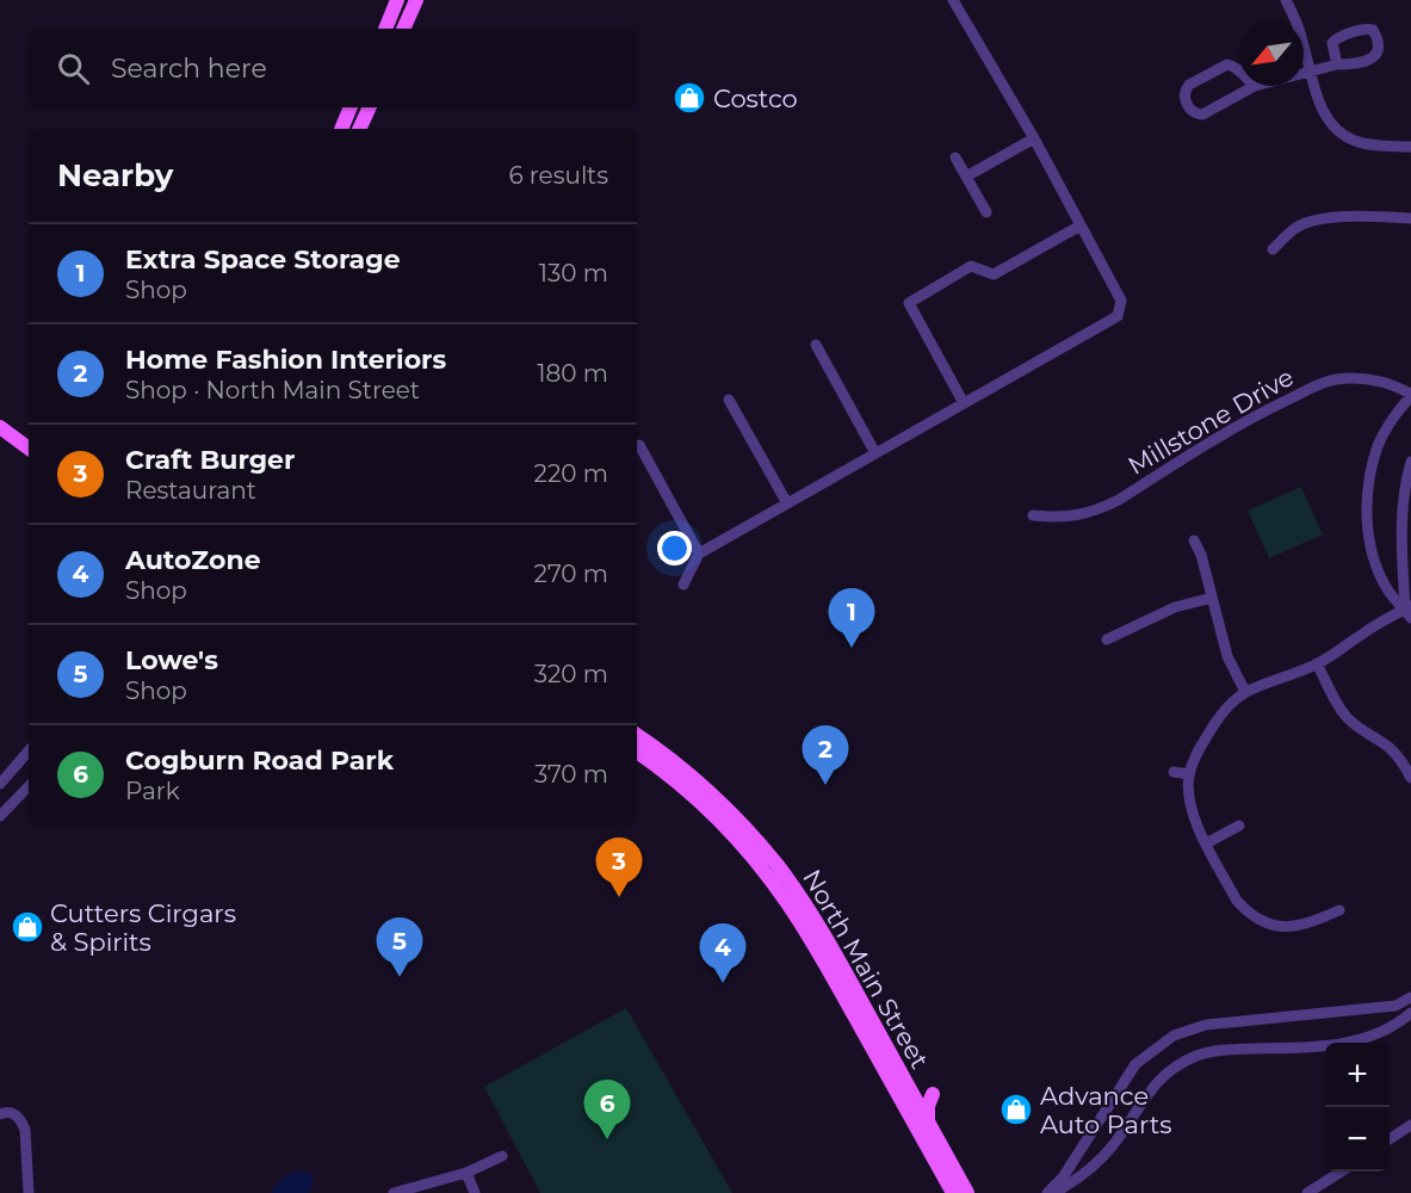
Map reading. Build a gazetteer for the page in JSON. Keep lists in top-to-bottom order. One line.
{"streets":{"main road":["North Main Street"],"street":["Millstone Drive"]},"places":{"shop":["Costco","Cutters Cirgars & Spirits","Advance Auto Parts"]},"north":"bottom left","page":{"search":"Search here","heading":["Nearby","6 results"],"list":[{"mark":"1","name":"Extra Space Storage","note":"Shop","value":"130 m"},{"mark":"2","name":"Home Fashion Interiors","note":"Shop · North Main Street","value":"180 m"},{"mark":"3","name":"Craft Burger","note":"Restaurant","value":"220 m"},{"mark":"4","name":"AutoZone","note":"Shop","value":"270 m"},{"mark":"5","name":"Lowe's","note":"Shop","value":"320 m"},{"mark":"6","name":"Cogburn Road Park","note":"Park","value":"370 m"}],"pins":["1","2","3","5","4","6"],"map_buttons":["+","−"]}}
